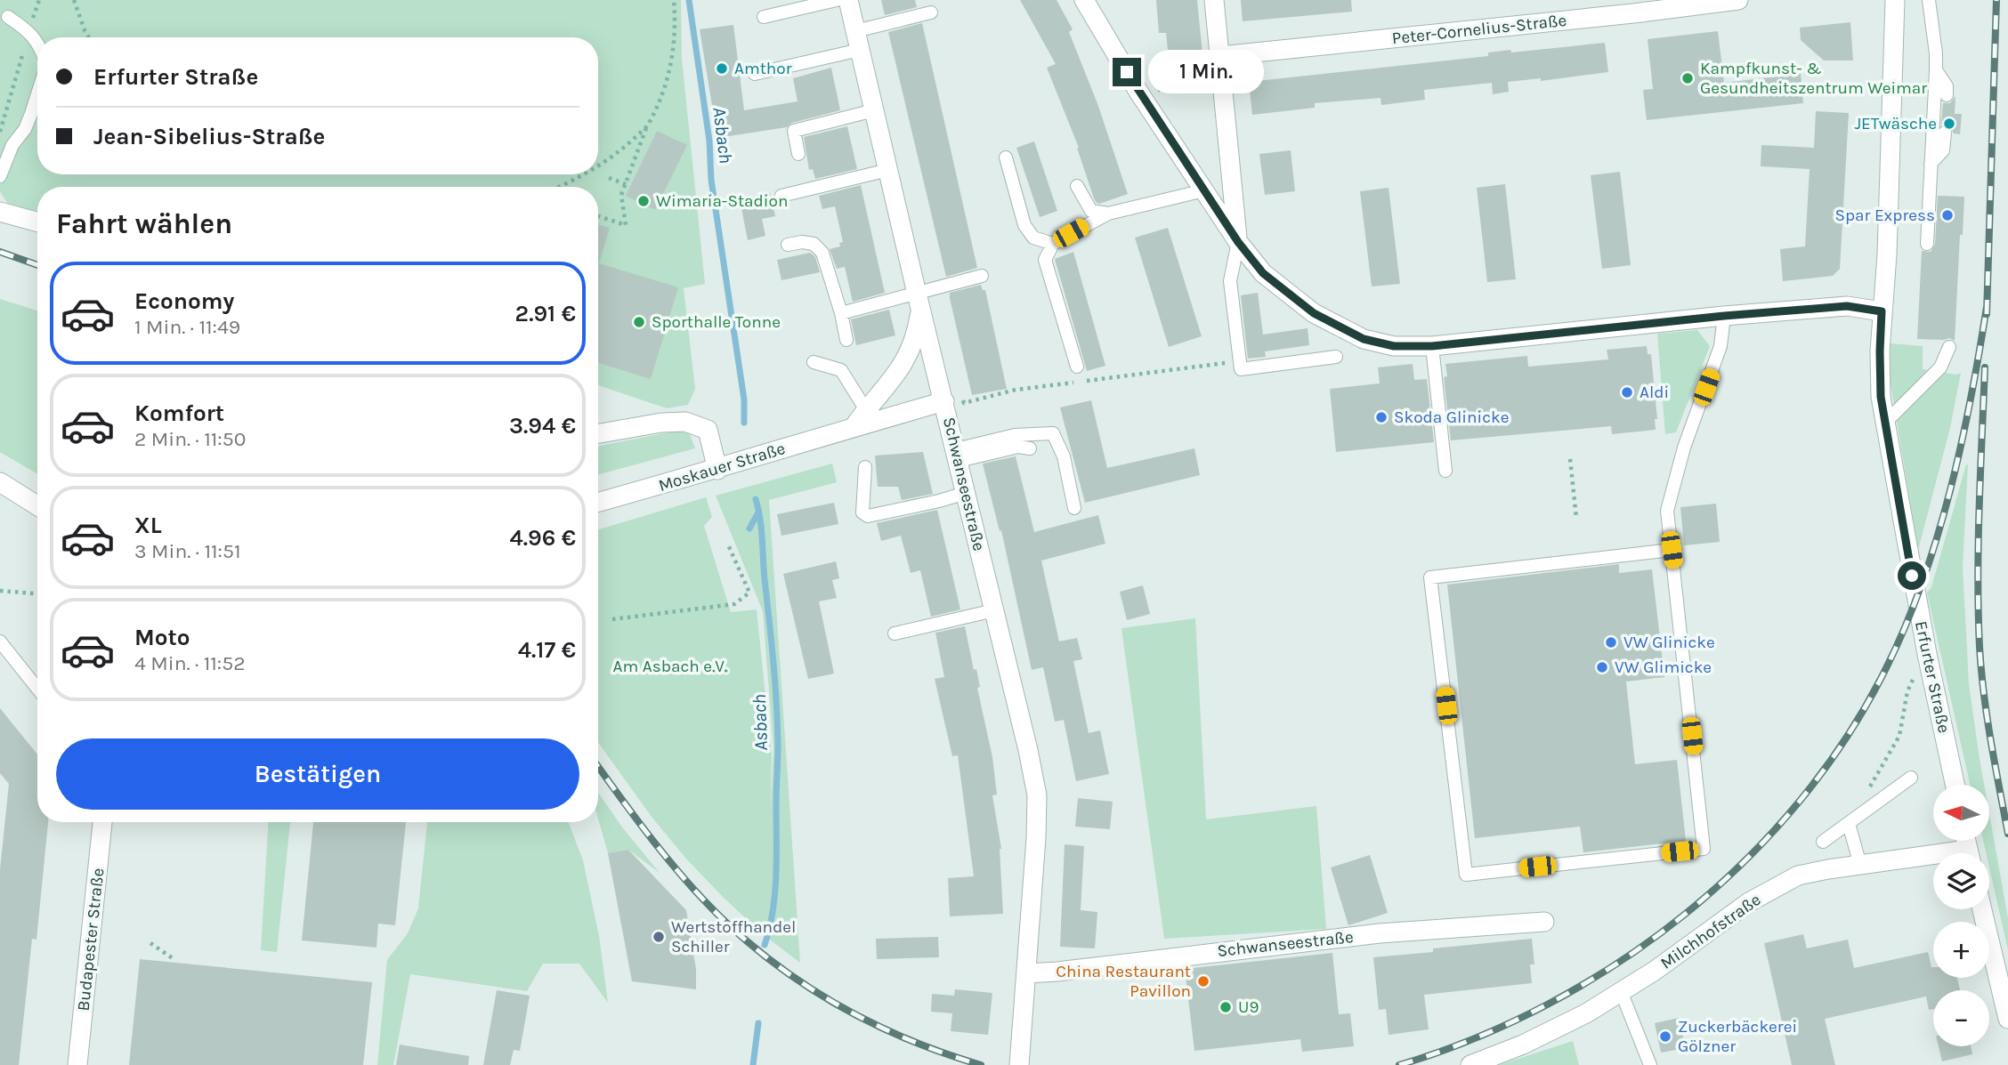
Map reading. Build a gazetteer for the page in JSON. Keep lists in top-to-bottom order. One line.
{"streets":{"street":["Peter-Cornelius-Straße","Moskauer Straße","Schwanseestraße","Erfurter Straße","Milchhofstraße","Budapester Straße"]},"crossings":[["Moskauer Straße","Schwanseestraße"]],"water":["Asbach"],"parks":["Am Asbach e.V."],"places":["Amthor","Kampfkunst- & Gesundheitszentrum Weimar","JETwäsche","Wimaria-Stadion","Spar Express","Sporthalle Tonne","Aldi","Skoda Glinicke","VW Glinicke","VW Glimicke","Wertstoffhandel Schiller","China Restaurant Pavillon","U9","Zuckerbäckerei Gölzner"],"north":"left","page":{"banner":["Erfurter Straße","Jean-Sibelius-Straße"],"bubble":"1 Min.","heading":"Fahrt wählen","list":[{"name":"Economy","note":"1 Min. · 11:49","value":"2.91 €"},{"name":"Komfort","note":"2 Min. · 11:50","value":"3.94 €"},{"name":"XL","note":"3 Min. · 11:51","value":"4.96 €"},{"name":"Moto","note":"4 Min. · 11:52","value":"4.17 €"}],"buttons":"Bestätigen","map_buttons":["+","−"]}}
